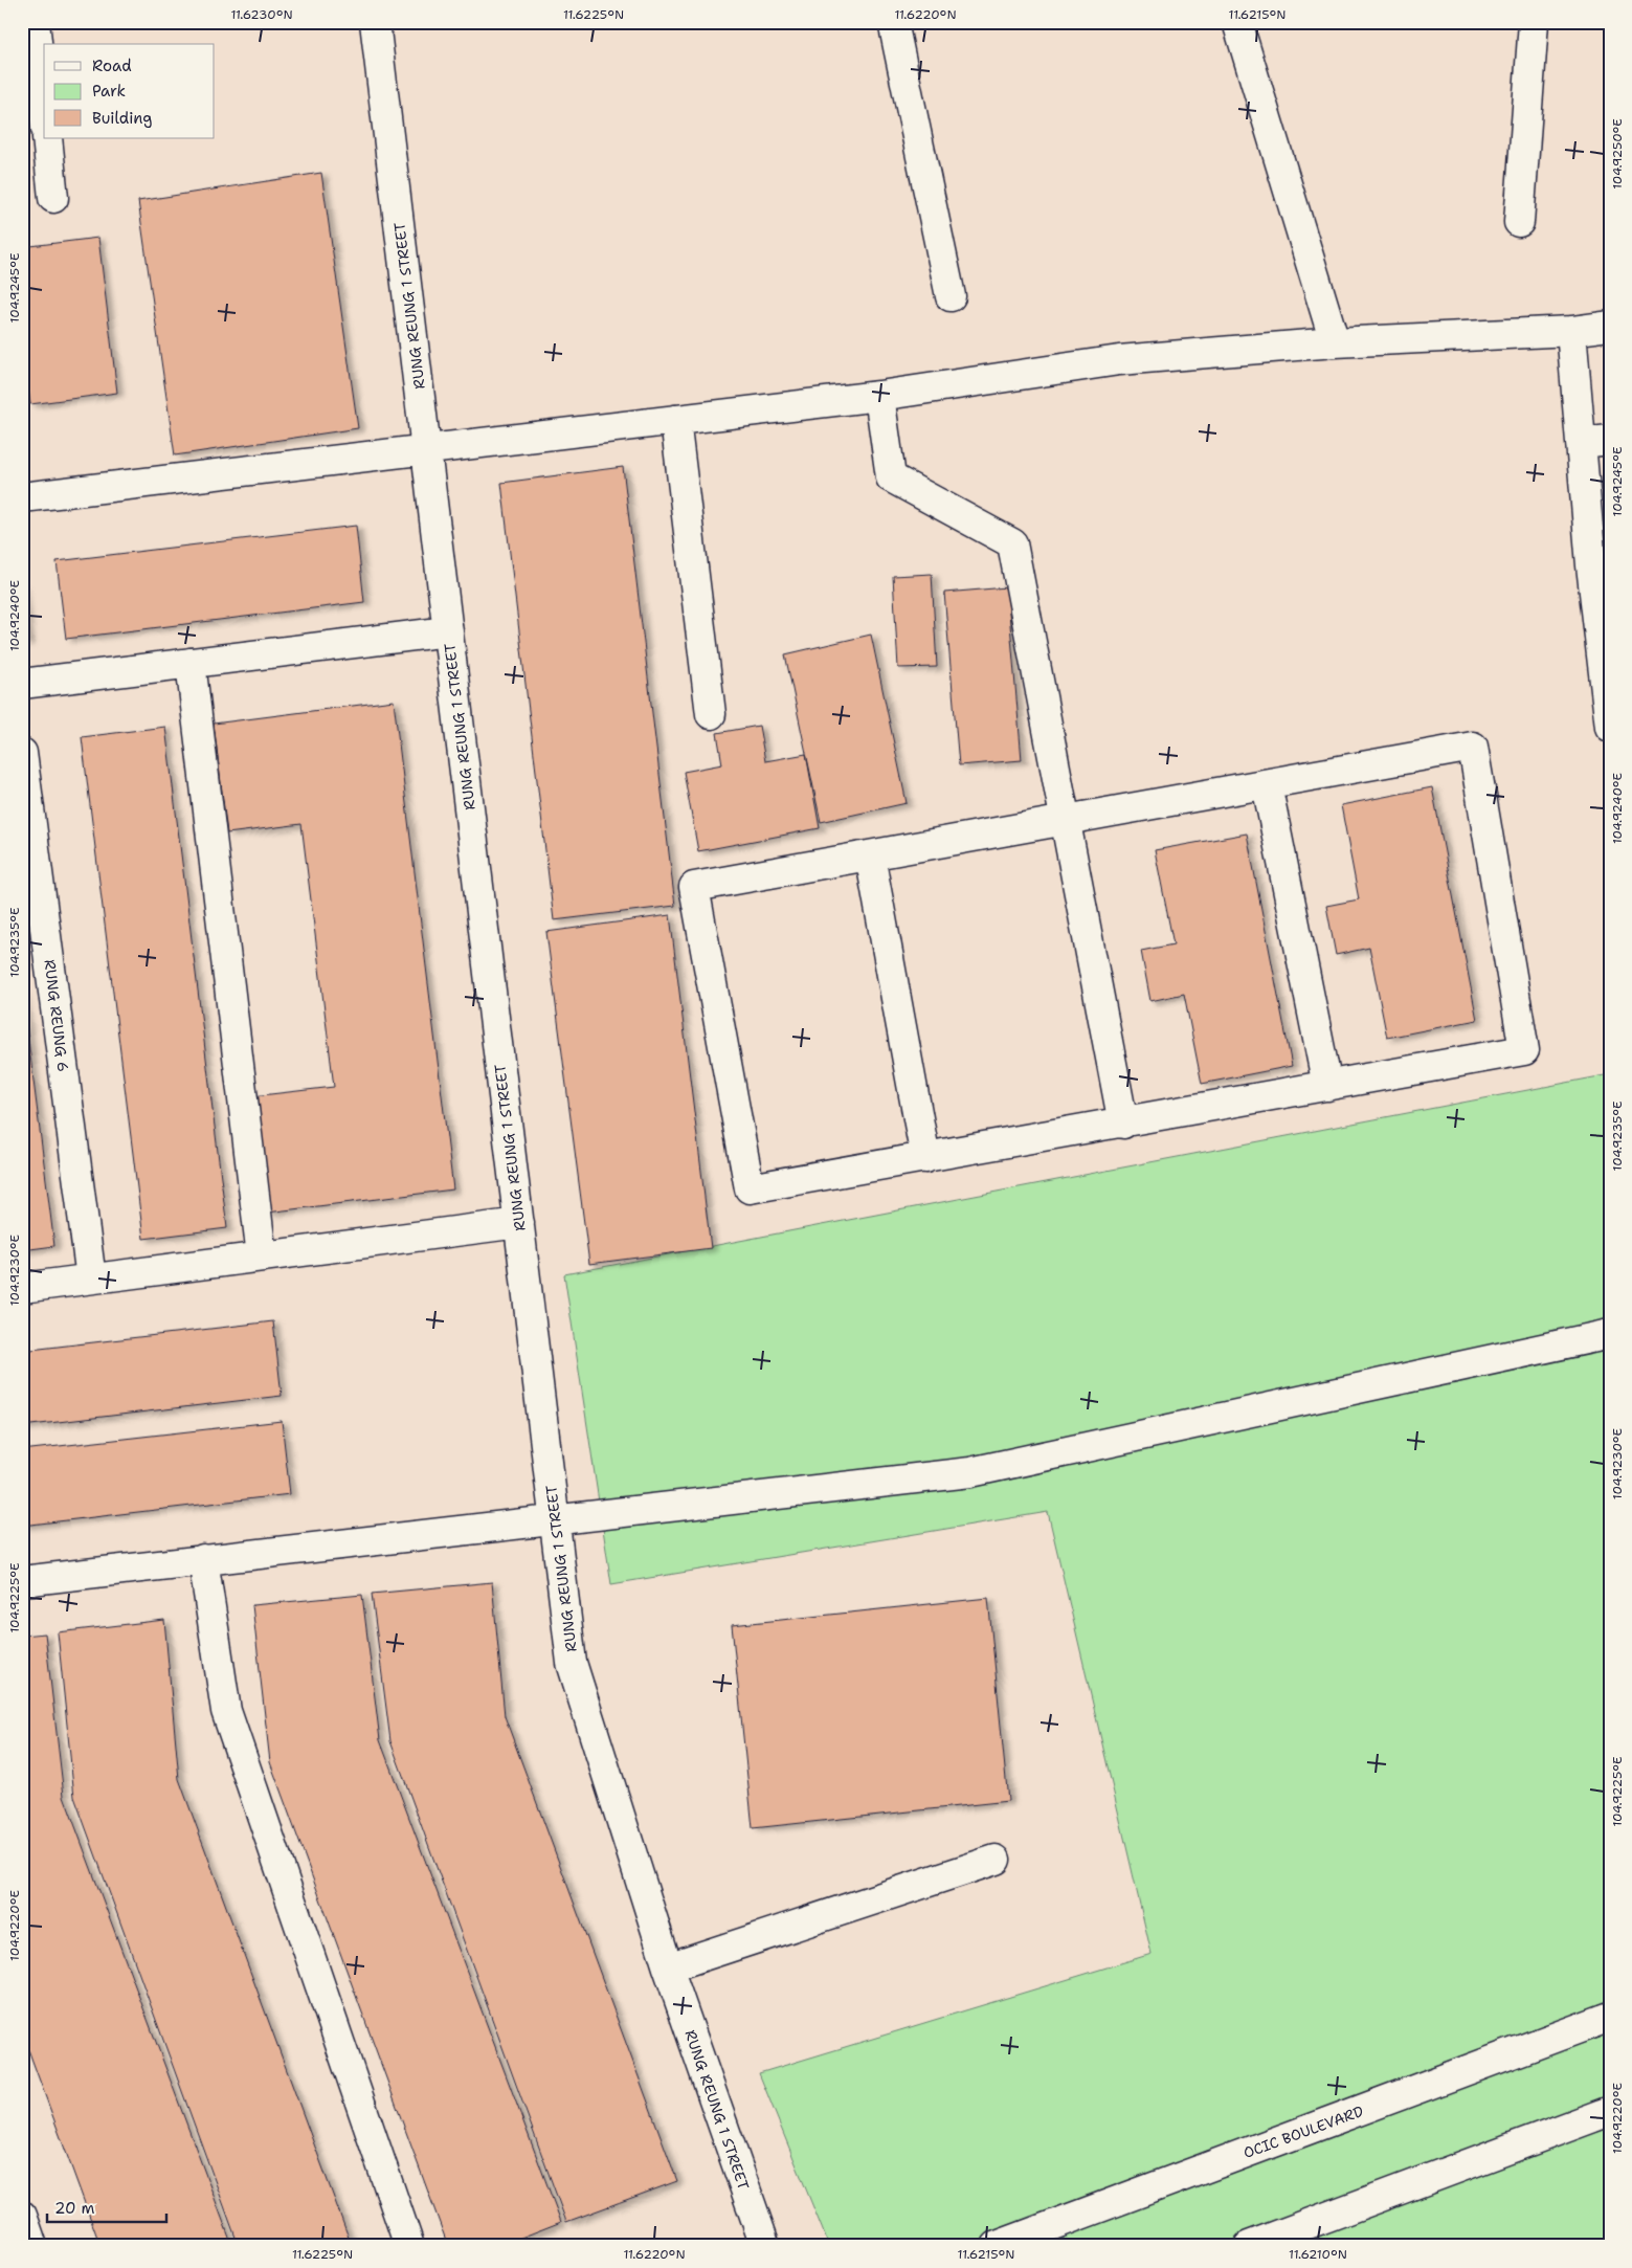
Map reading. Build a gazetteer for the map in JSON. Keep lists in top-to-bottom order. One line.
{"streets":{"street":["RUNG REUNG 1 STREET","RUNG REUNG 6","OCIC BOULEVARD"]},"legend":["Road","Park","Building"],"scale_bar":"20 m","coordinates":["11.6230°N","11.6225°N","11.6220°N","11.6215°N","104.9250°E","104.9245°E","104.9240°E","104.9235°E","104.9230°E","104.9225°E","104.9220°E","11.6210°N"]}
